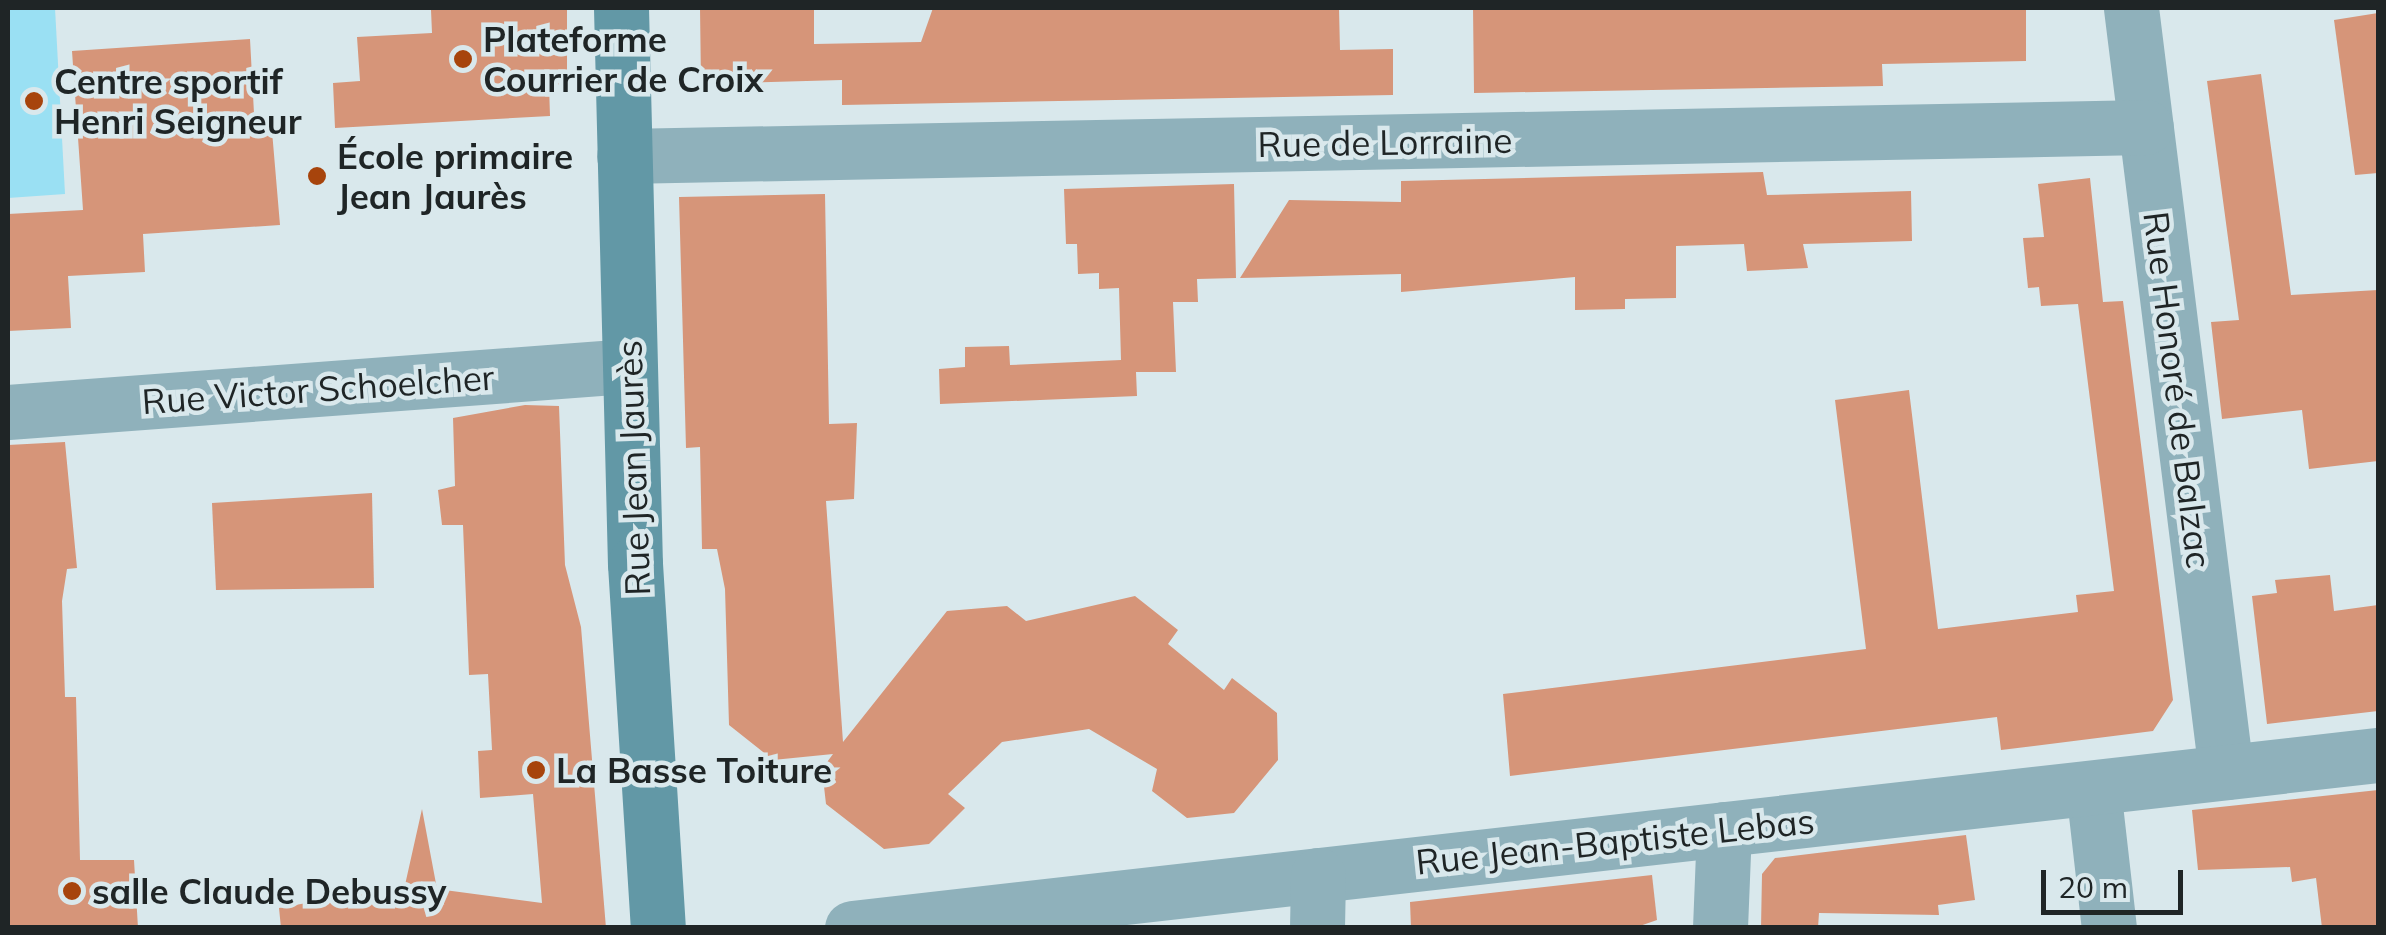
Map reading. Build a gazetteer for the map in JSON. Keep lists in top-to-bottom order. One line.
{"streets":{"main road":["Rue Jean Jaurès"],"street":["Rue de Lorraine","Rue Victor Schoelcher","Rue Honoré de Balzac","Rue Jean-Baptiste Lebas"]},"crossings":[["Rue de Lorraine","Rue Honoré de Balzac"],["Rue de Lorraine","Rue Jean Jaurès"],["Rue Victor Schoelcher","Rue Jean Jaurès"],["Rue Honoré de Balzac","Rue Jean-Baptiste Lebas"]],"places":["Plateforme Courrier de Croix","Centre sportif Henri Seigneur","École primaire Jean Jaurès","La Basse Toiture","salle Claude Debussy"],"scale_bar":"20 m"}
